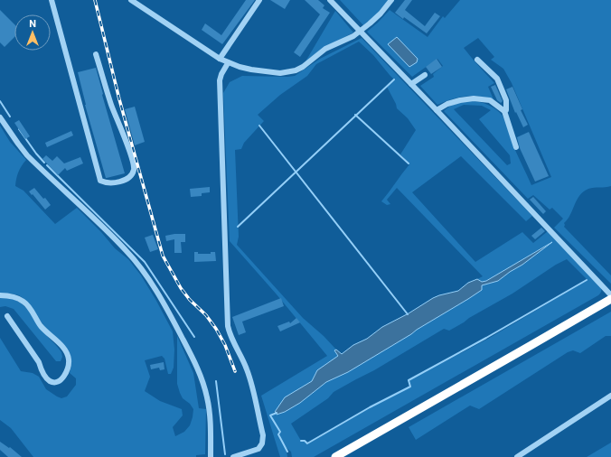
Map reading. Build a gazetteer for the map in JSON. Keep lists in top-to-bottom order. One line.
{"north":"top"}
